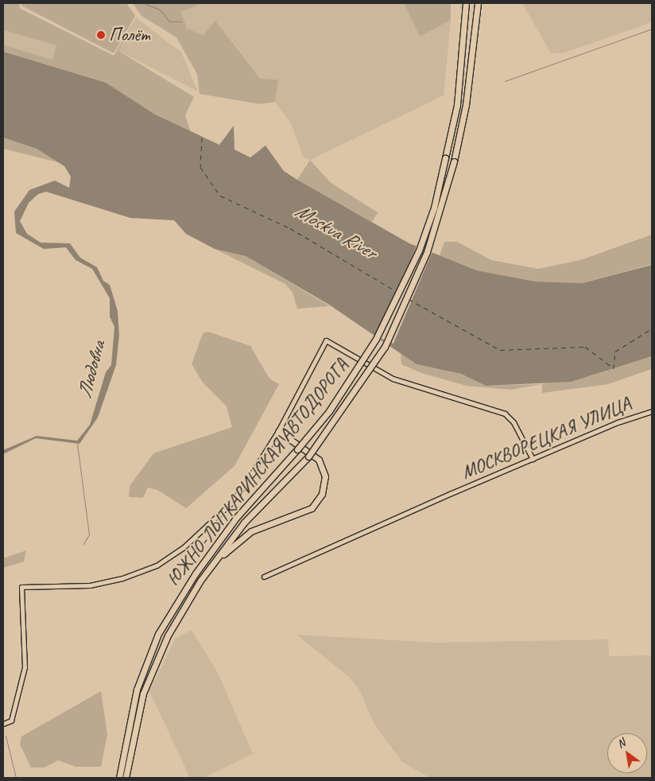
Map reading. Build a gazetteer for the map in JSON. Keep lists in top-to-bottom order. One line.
{"streets":{"main road":["ЮЖНО-ЛЫТКАРИНСКАЯ АВТОДОРОГА"],"street":["МОСКВОРЕЦКАЯ УЛИЦА"]},"water":["Moskva River","Людовна"],"places":["Полёт"],"north":"top left"}
